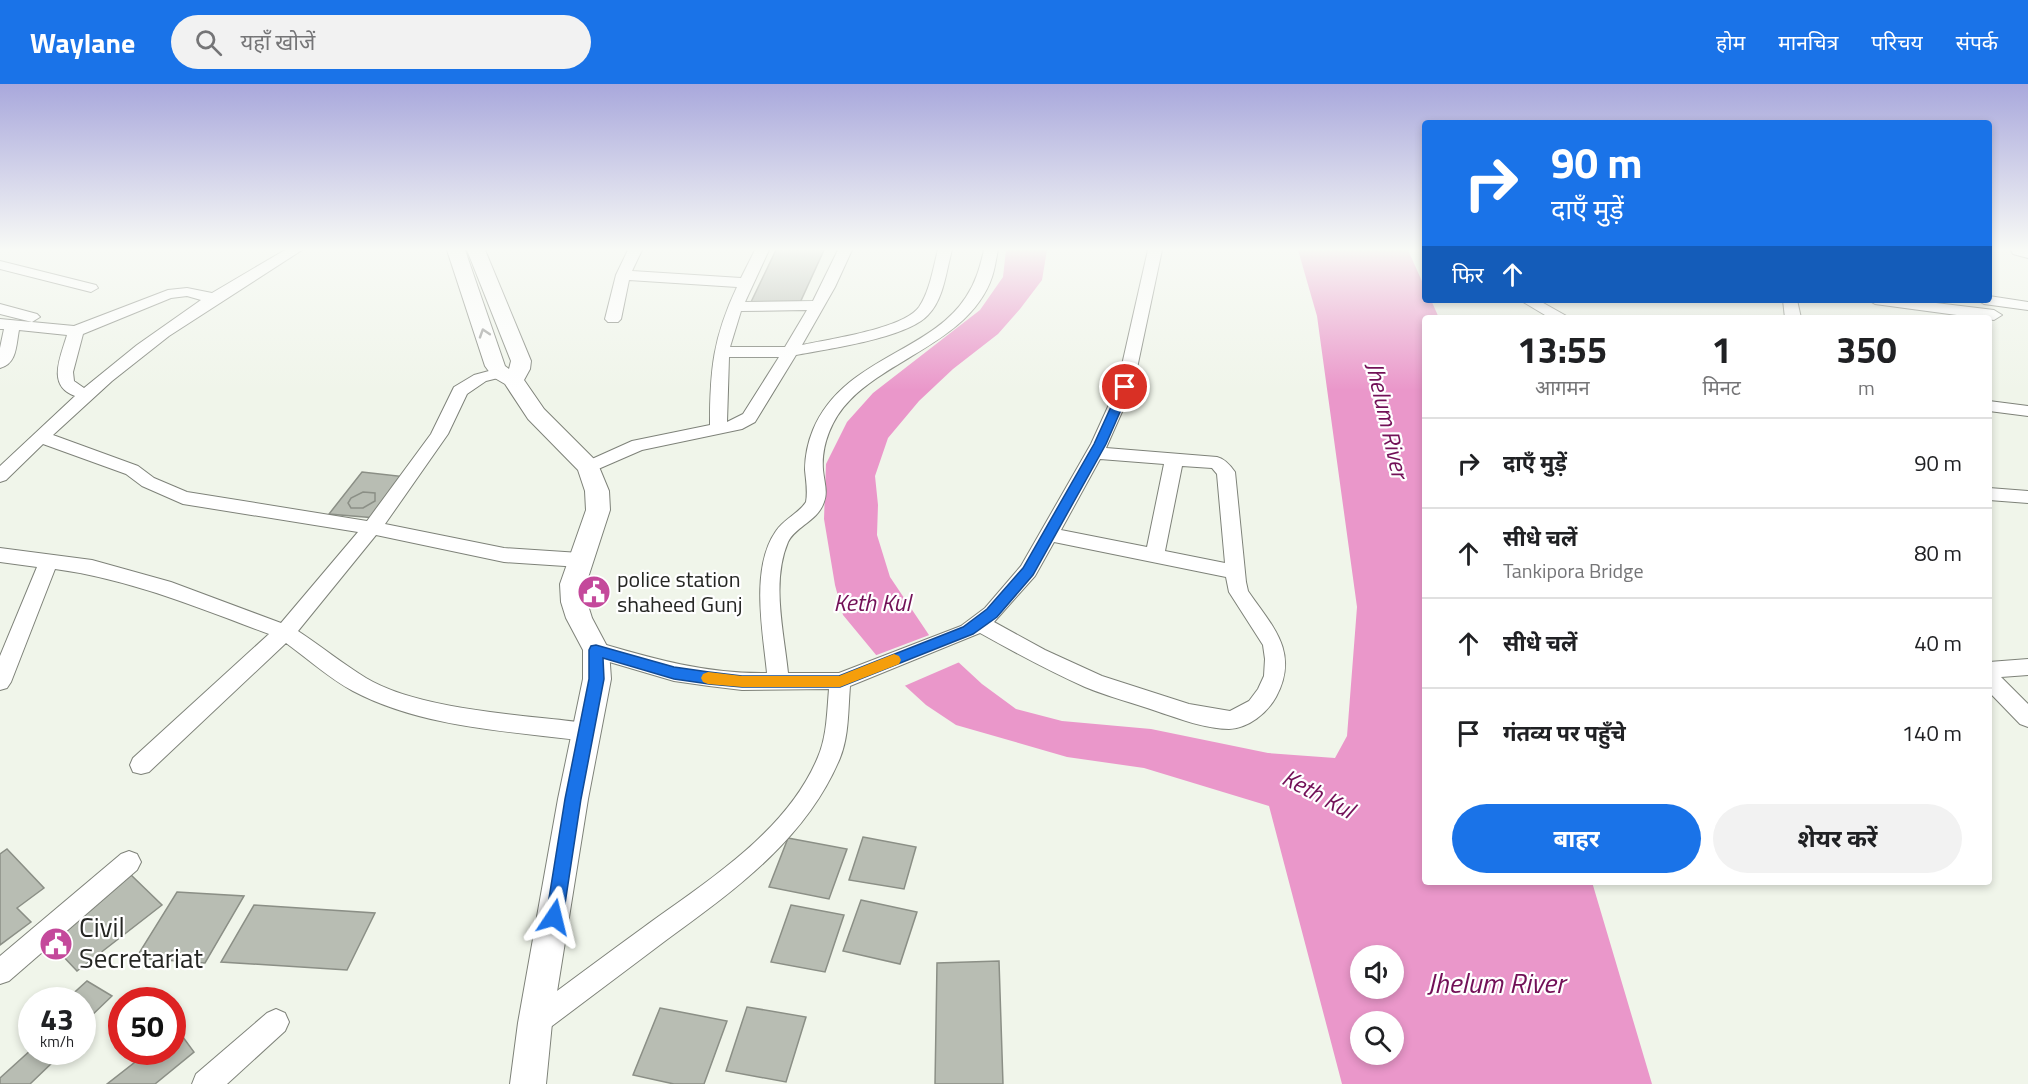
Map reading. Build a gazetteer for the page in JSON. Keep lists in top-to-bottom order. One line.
{"water":["Jhelum River","Keth Kul"],"places":{"public building":["police station shaheed Gunj","Civil Secretariat"]},"page":{"header":"Waylane","search":"यहाँ खोजें","nav":["होम","मानचित्र","परिचय","संपर्क"],"turn":["90 m","दाएँ मुड़ें"],"then":"फिर","eta":["13:55","आगमन","1","मिनट","350","m"],"list":[{"name":"दाएँ मुड़ें","value":"90 m"},{"name":"सीधे चलें","note":"Tankipora Bridge","value":"80 m"},{"name":"सीधे चलें","value":"40 m"},{"name":"गंतव्य पर पहुँचे","value":"140 m"}],"buttons":["बाहर","शेयर करें"],"speed":"43 km/h","limit":"50"}}
